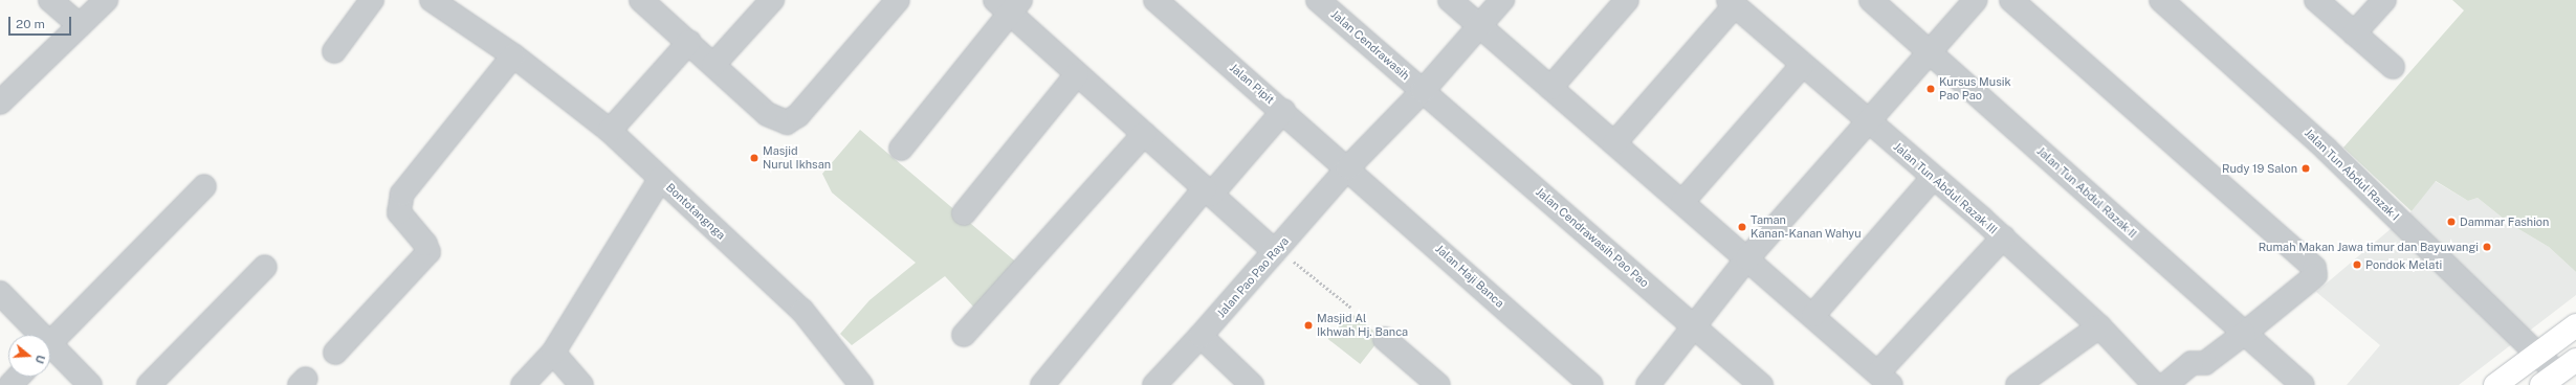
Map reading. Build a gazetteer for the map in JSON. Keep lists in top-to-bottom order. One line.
{"streets":{"street":["Jalan Cendrawasih","Jalan Pipit","Jalan Tun Abdul Razak I","Jalan Tun Abdul Razak III","Jalan Tun Abdul Razak II","Bontotangnga","Jalan Cendrawasih Pao Pao","Jalan Haji Banca","Jalan Pao Pao Raya"]},"crossings":[["Jalan Cendrawasih","Jalan Cendrawasih Pao Pao"],["Jalan Cendrawasih","Jalan Pao Pao Raya"],["Jalan Pipit","Jalan Haji Banca"],["Jalan Pipit","Jalan Pao Pao Raya"],["Jalan Cendrawasih Pao Pao","Jalan Pao Pao Raya"],["Jalan Haji Banca","Jalan Pao Pao Raya"]],"places":["Kursus Musik Pao Pao","Masjid Nurul Ikhsan","Rudy 19 Salon","Dammar Fashion","Taman Kanan-Kanan Wahyu","Rumah Makan Jawa timur dan Bayuwangi","Pondok Melati","Masjid Al Ikhwah Hj. Banca"],"scale_bar":"20 m","north":"right"}
